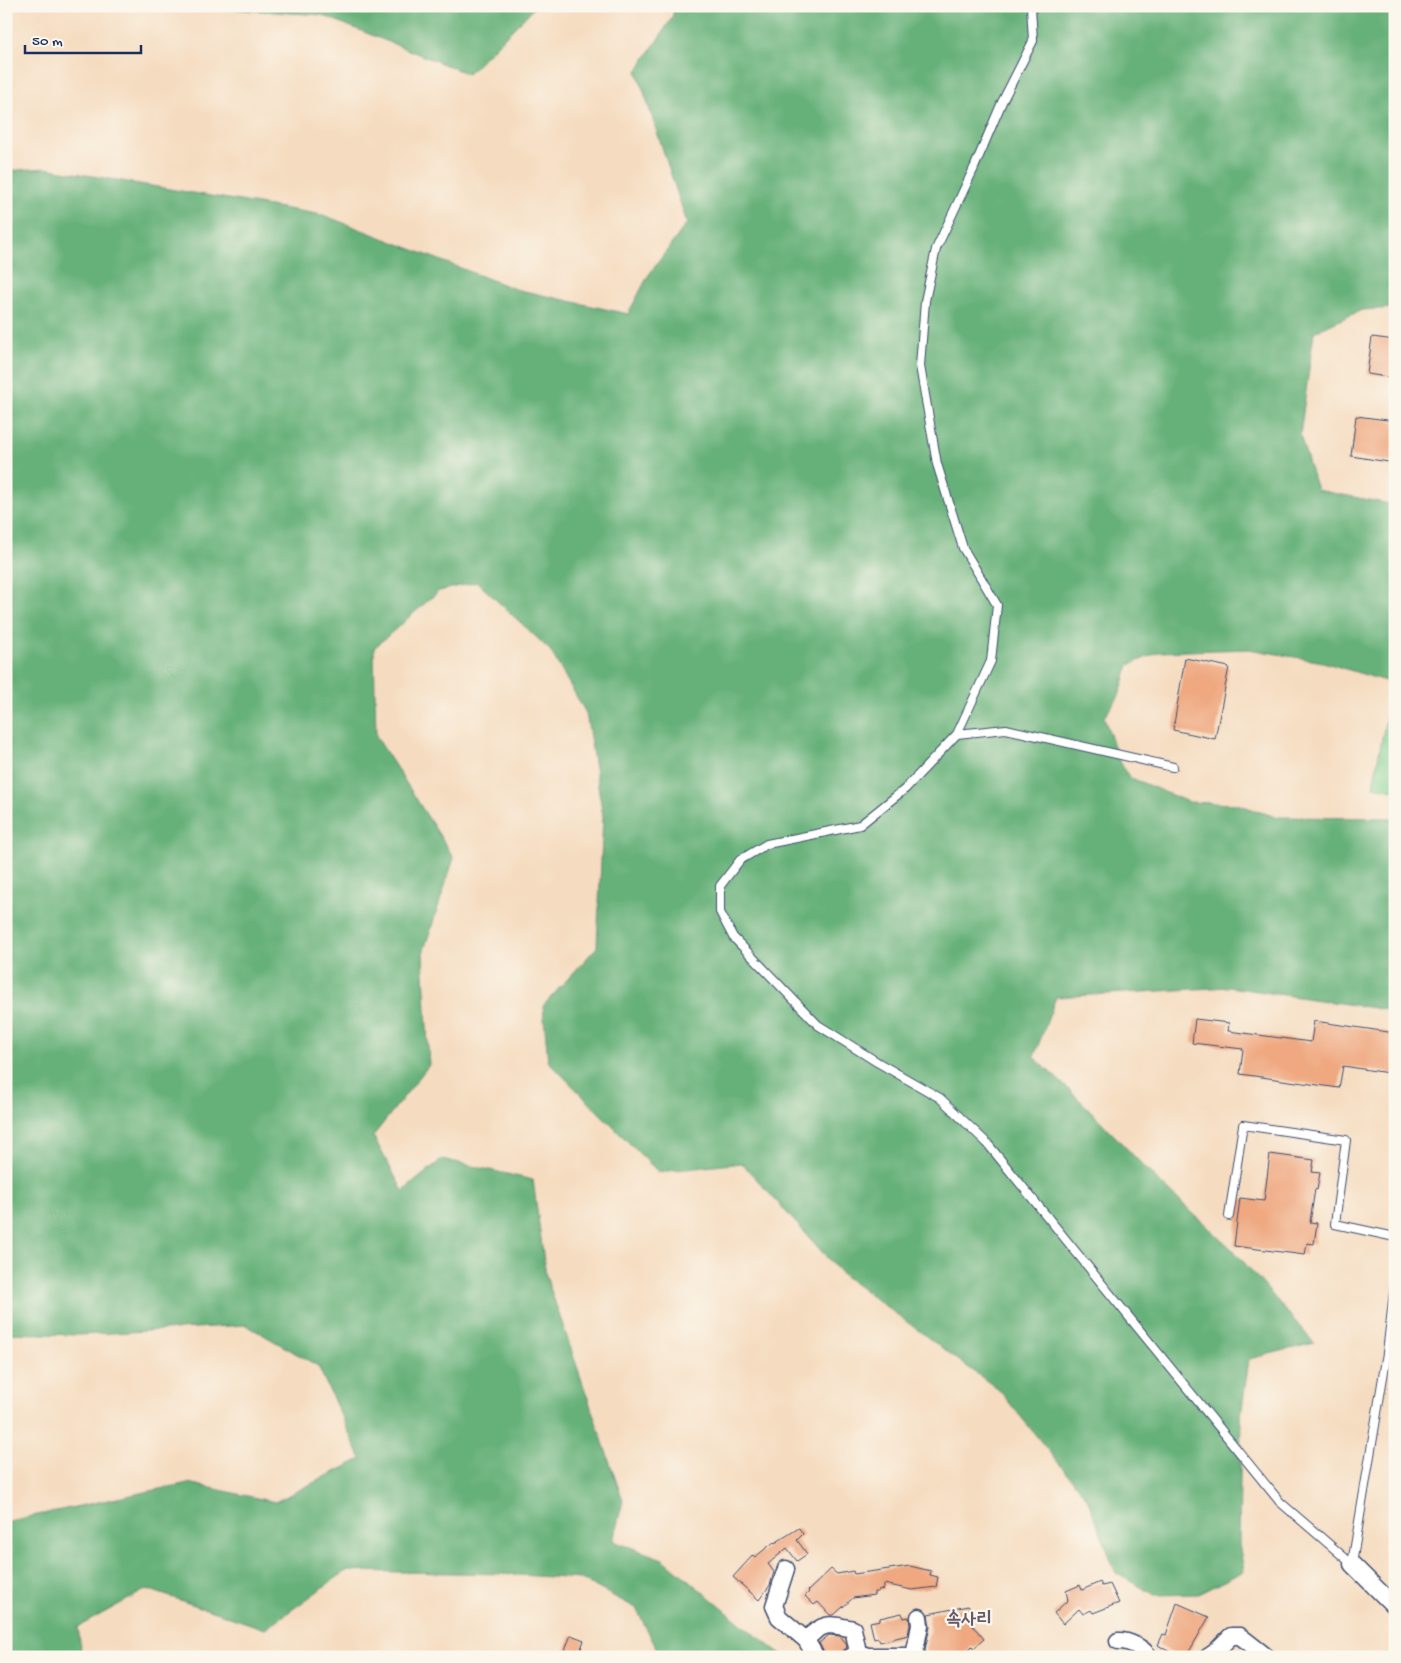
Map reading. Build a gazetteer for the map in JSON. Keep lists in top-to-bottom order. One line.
{"districts":["속사리"],"scale_bar":"50 m"}
